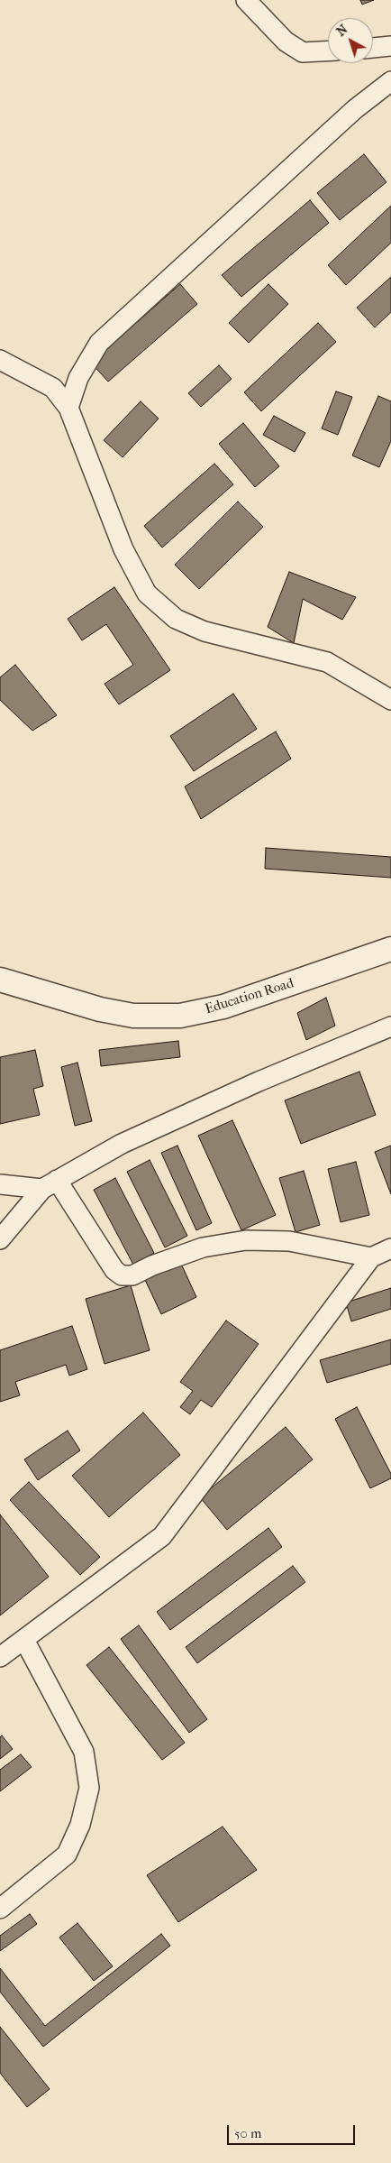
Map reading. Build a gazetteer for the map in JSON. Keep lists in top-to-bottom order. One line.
{"streets":{"street":["Education Road"]},"scale_bar":"50 m","north":"top left"}
